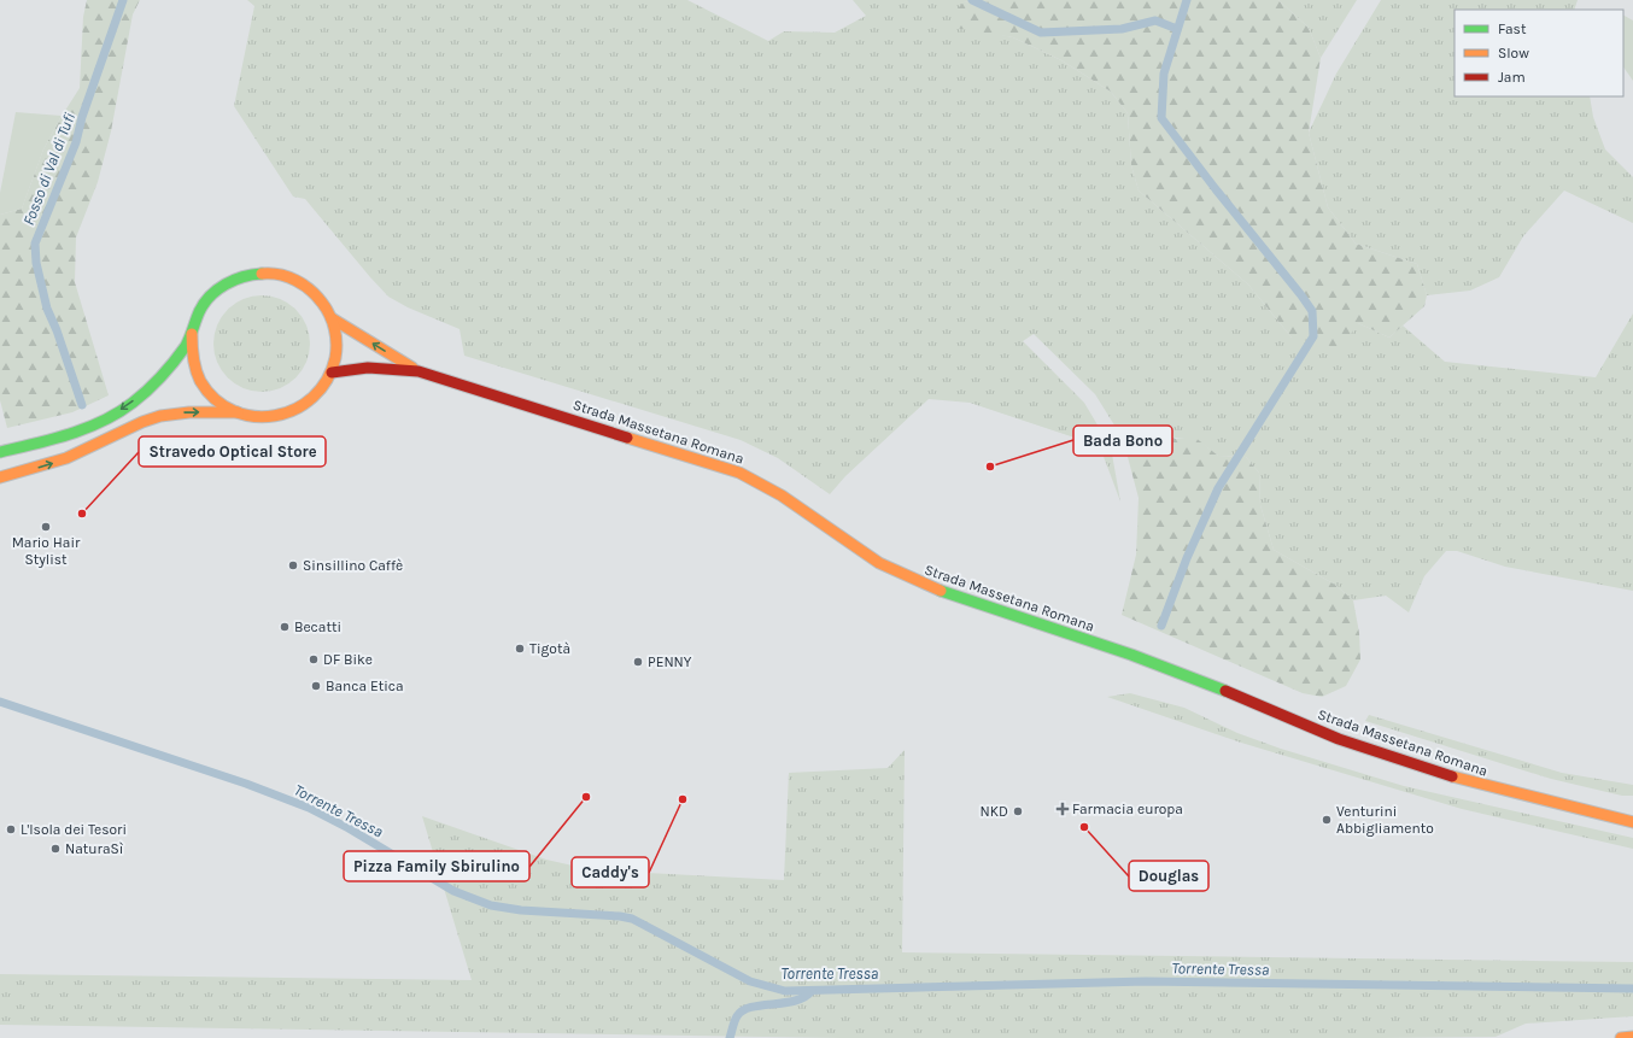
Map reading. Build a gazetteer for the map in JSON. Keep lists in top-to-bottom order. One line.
{"streets":{"main road":["Strada Massetana Romana"]},"water":["Fosso di Val di Tufi","Torrente Tressa"],"places":{"other":["Bada Bono","Stravedo Optical Store","Mario Hair Stylist","Sinsillino Caffè","Becatti","Tigotà","DF Bike","PENNY","Banca Etica","Pizza Family Sbirulino","Caddy's","NKD","Venturini Abbigliamento","Douglas","L'Isola dei Tesori","NaturaSì"],"health":["Farmacia europa"]},"legend":["Fast","Slow","Jam"]}
